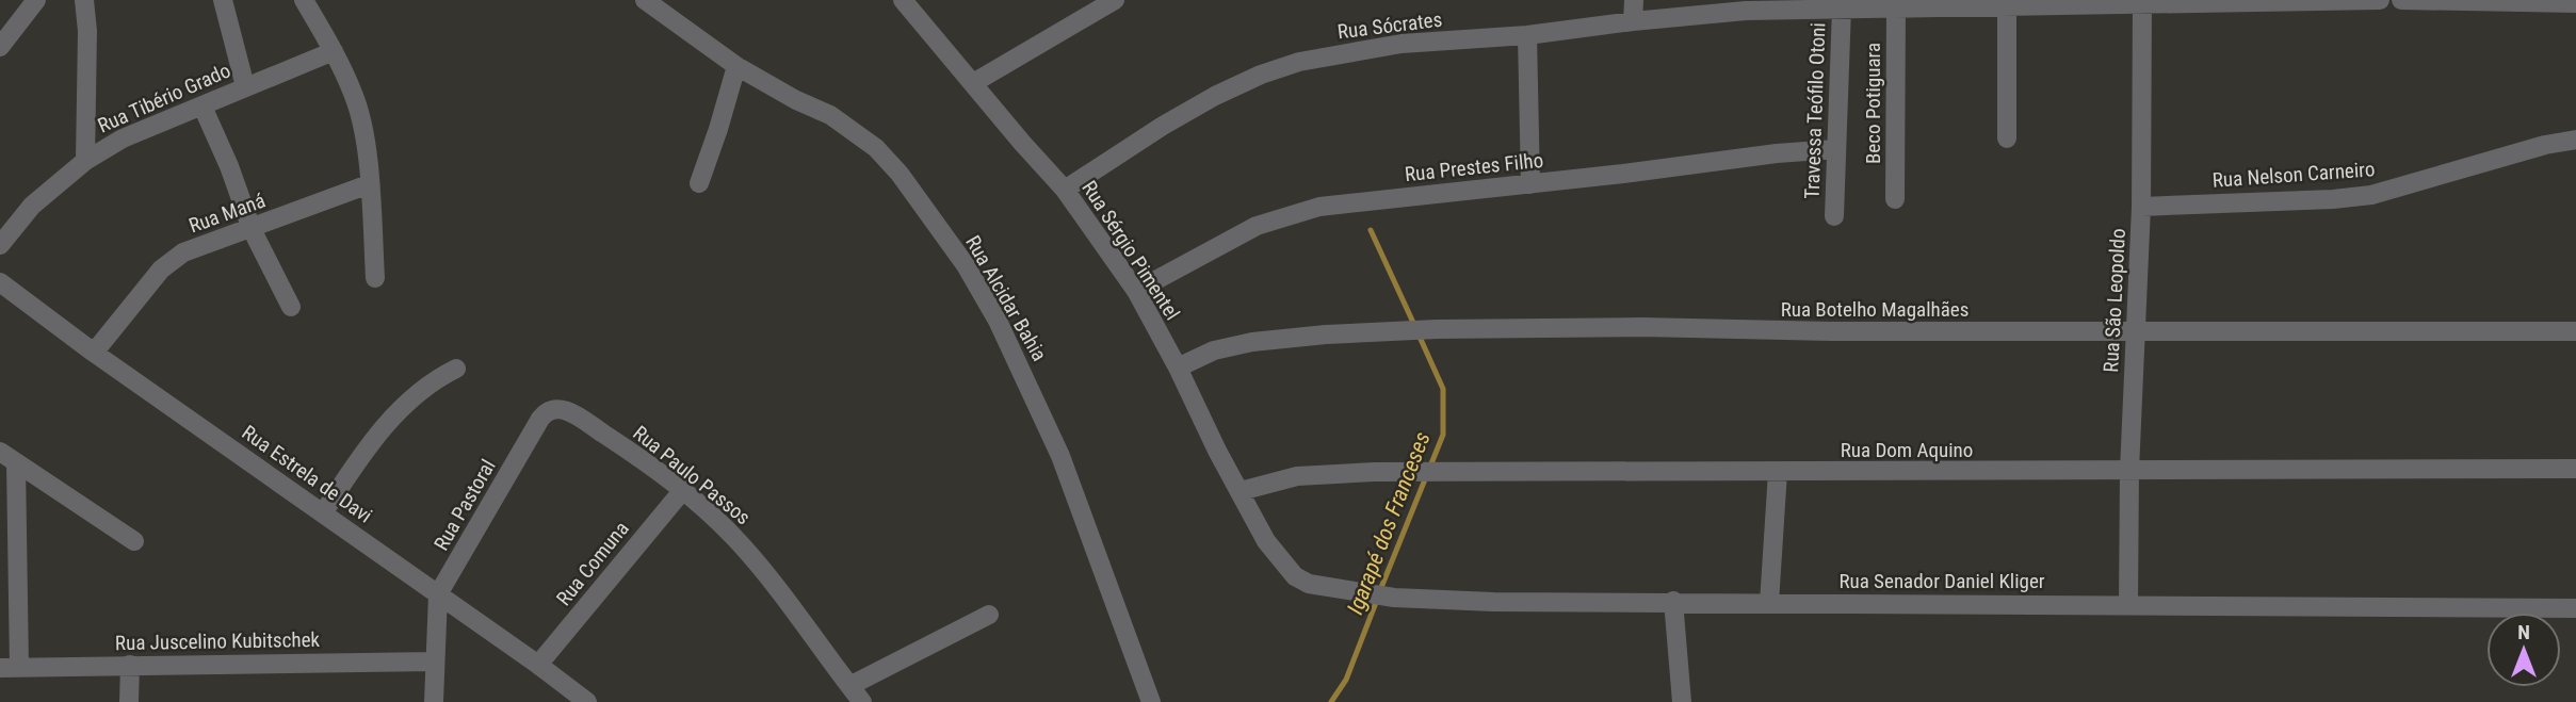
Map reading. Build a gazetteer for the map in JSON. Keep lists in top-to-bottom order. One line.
{"streets":{"street":["Rua Sócrates","Rua Tibério Grado","Beco Potiguara","Travessa Teófilo Otoni","Rua Prestes Filho","Rua Nelson Carneiro","Rua Maná","Rua Sérgio Pimentel","Rua Alcidar Bahia","Rua São Leopoldo","Rua Botelho Magalhães","Rua Dom Aquino","Rua Estrela de Davi","Rua Paulo Passos","Rua Pastoral","Rua Comuna","Rua Senador Daniel Kliger","Rua Juscelino Kubitschek"]},"crossings":[["Rua Sócrates","Beco Potiguara"],["Rua Sócrates","Travessa Teófilo Otoni"],["Rua Sócrates","Rua Sérgio Pimentel"],["Rua Sócrates","Rua São Leopoldo"],["Travessa Teófilo Otoni","Rua Prestes Filho"],["Rua Prestes Filho","Rua Sérgio Pimentel"],["Rua Nelson Carneiro","Rua São Leopoldo"],["Rua Maná","Rua Estrela de Davi"],["Rua Sérgio Pimentel","Rua Botelho Magalhães"],["Rua Sérgio Pimentel","Rua Dom Aquino"],["Rua Sérgio Pimentel","Rua Senador Daniel Kliger"],["Rua São Leopoldo","Rua Botelho Magalhães"],["Rua São Leopoldo","Rua Dom Aquino"],["Rua São Leopoldo","Rua Senador Daniel Kliger"],["Rua Estrela de Davi","Rua Pastoral"],["Rua Estrela de Davi","Rua Comuna"],["Rua Paulo Passos","Rua Pastoral"],["Rua Paulo Passos","Rua Comuna"]],"water":["Igarapé dos Franceses"],"north":"top"}
